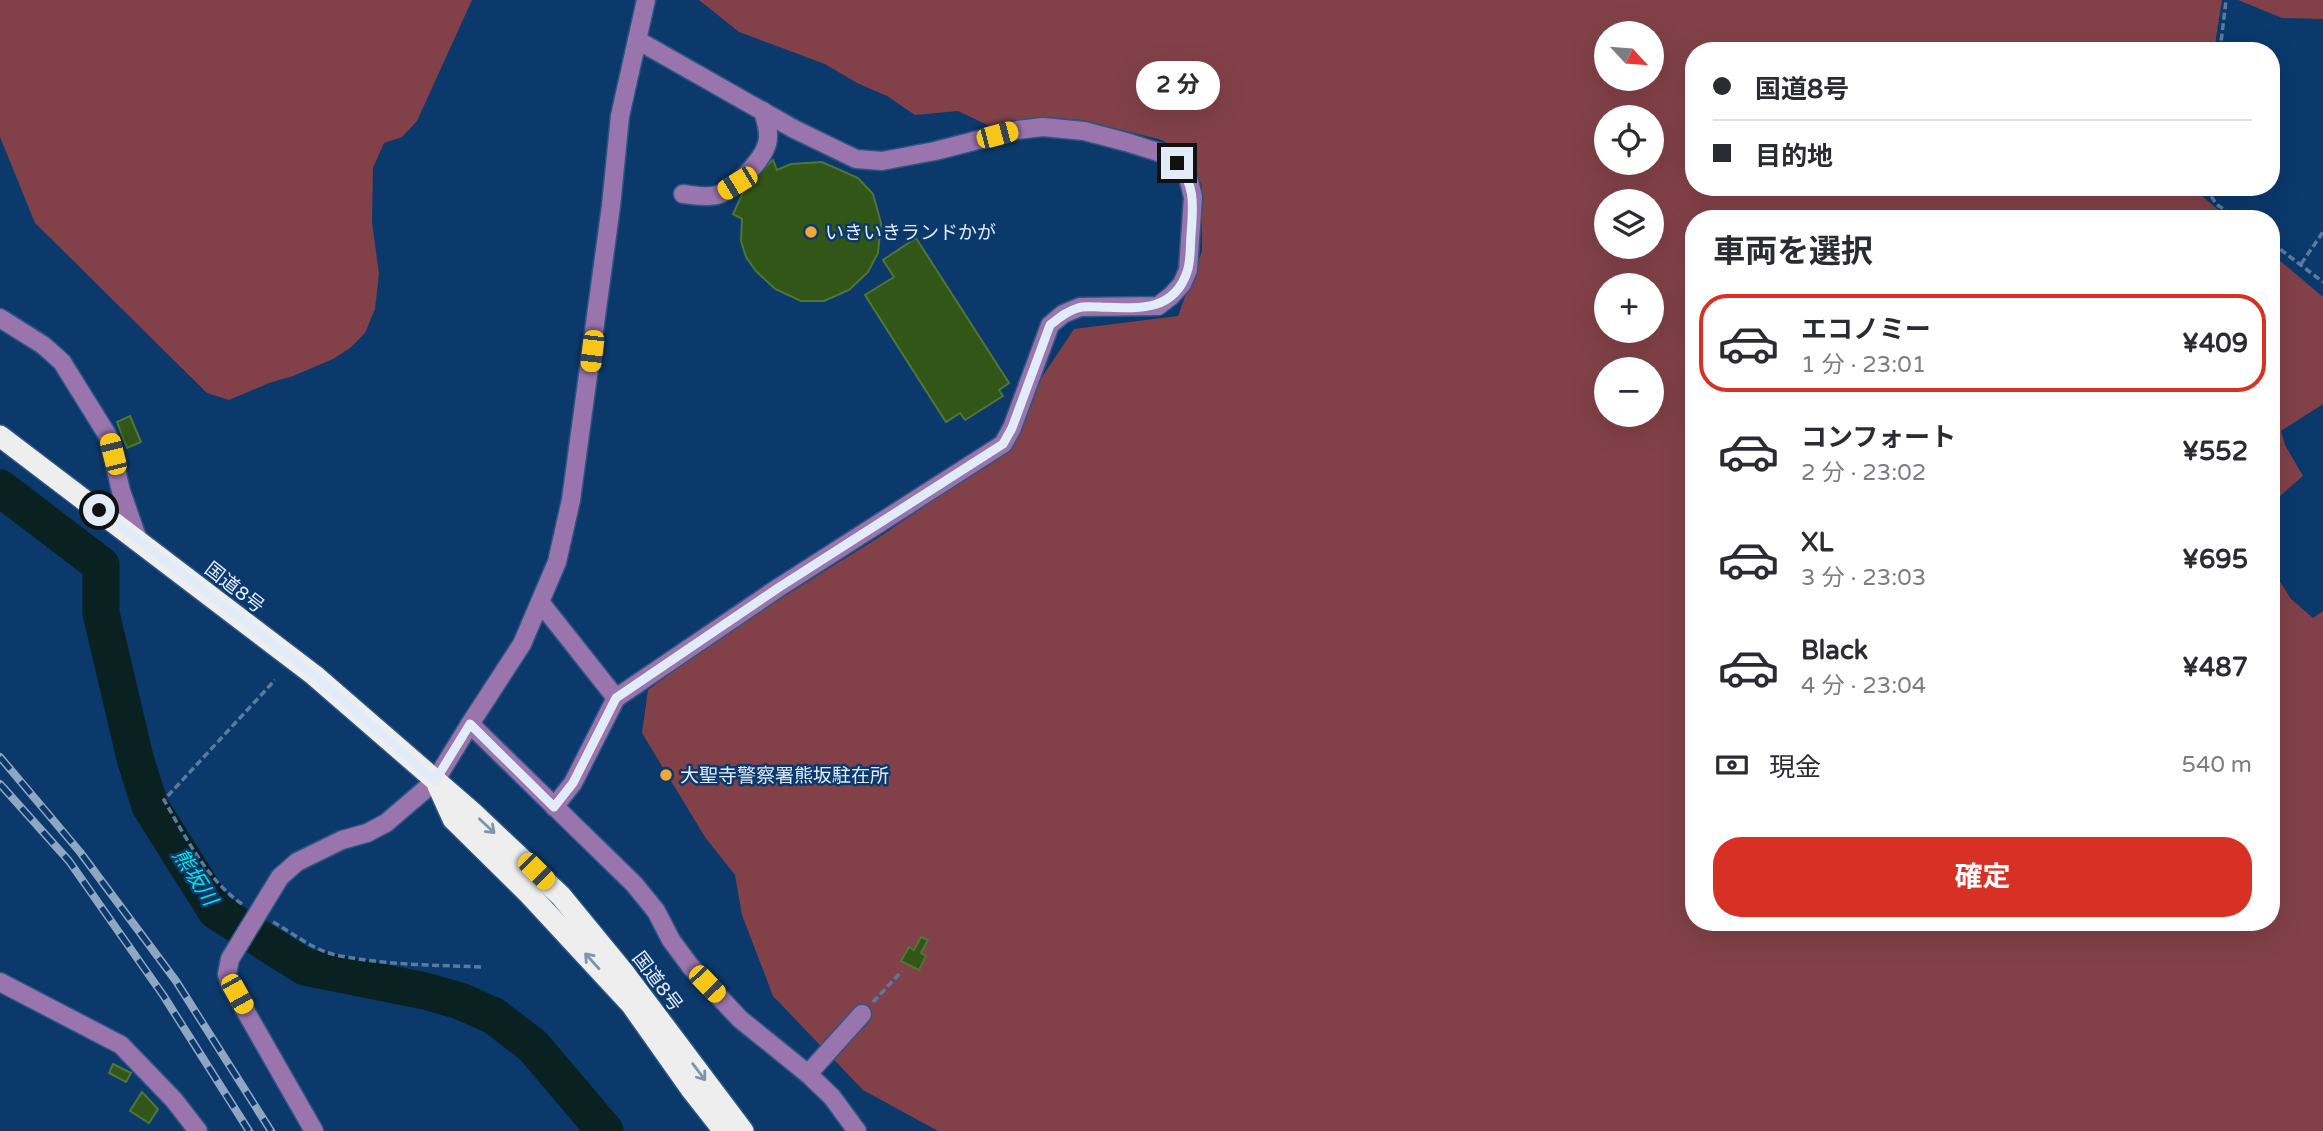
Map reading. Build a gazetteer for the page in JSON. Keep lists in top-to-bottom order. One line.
{"streets":{"highway":["国道8号"]},"water":["熊坂川"],"places":["いきいきランドかが","大聖寺警察署熊坂駐在所"],"north":"bottom right","page":{"map_buttons":["+","−"],"banner":["国道8号","目的地"],"bubble":"2 分","heading":"車両を選択","list":[{"name":"エコノミー","note":"1 分 · 23:01","value":"¥409"},{"name":"コンフォート","note":"2 分 · 23:02","value":"¥552"},{"name":"XL","note":"3 分 · 23:03","value":"¥695"},{"name":"Black","note":"4 分 · 23:04","value":"¥487"}],"pay":["現金","540 m"],"buttons":"確定"}}
